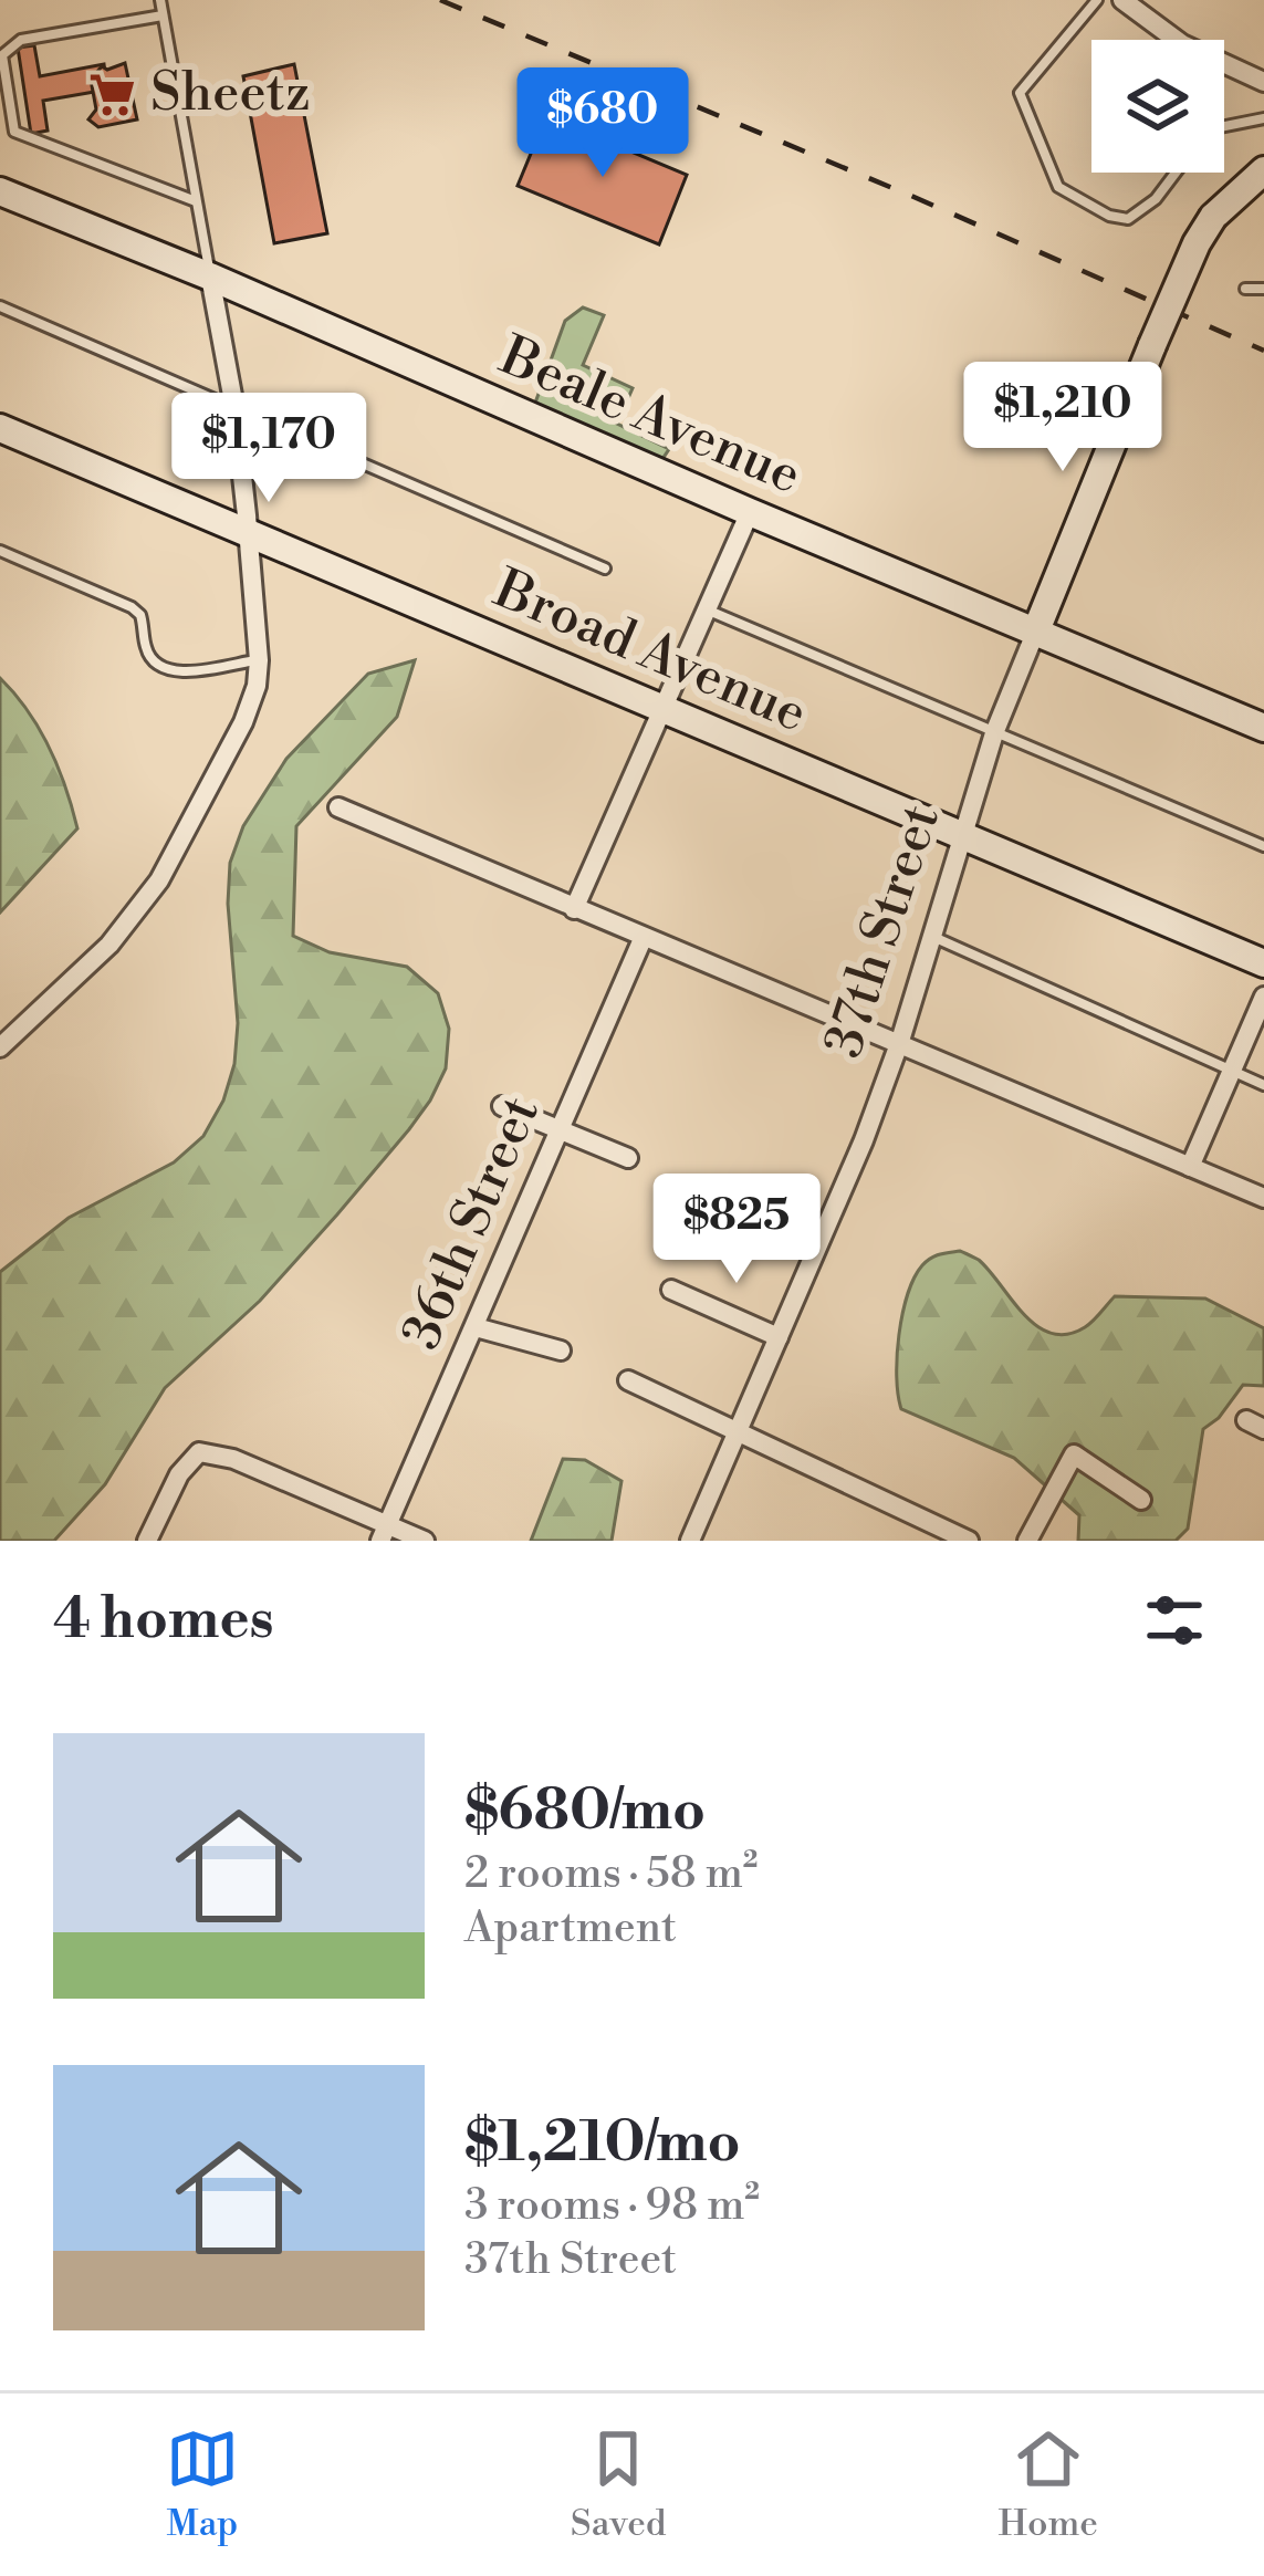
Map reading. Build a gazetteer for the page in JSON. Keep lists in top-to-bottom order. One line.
{"streets":{"street":["Beale Avenue","Broad Avenue","37th Street","36th Street"]},"crossings":[["Beale Avenue","37th Street"],["Broad Avenue","37th Street"]],"places":{"supermarket":["Sheetz"]},"page":{"price":["$680","$1,210","$1,170","$825"],"heading":"4 homes","list":[{"name":"$680/mo","note":"2 rooms · 58 m² · Apartment"},{"name":"$1,210/mo","note":"3 rooms · 98 m² · 37th Street"}],"tabs":["Map","Saved","Home"]}}
